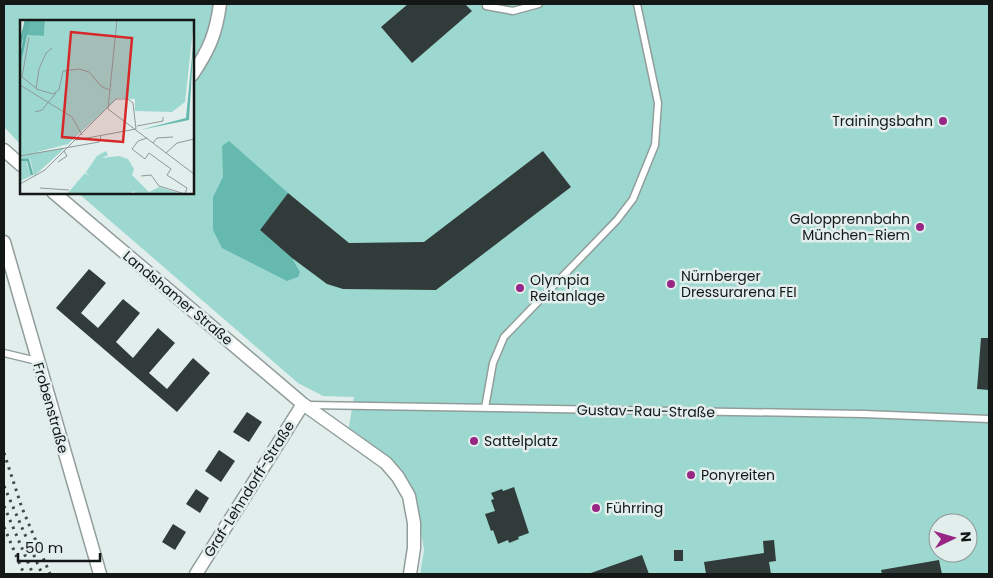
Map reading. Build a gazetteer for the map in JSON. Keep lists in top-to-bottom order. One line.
{"streets":{"street":["Landshamer Straße","Frobenstraße","Graf-Lehndorff-Straße"],"lane":["Gustav-Rau-Straße"]},"crossings":[["Landshamer Straße","Gustav-Rau-Straße"],["Landshamer Straße","Graf-Lehndorff-Straße"],["Gustav-Rau-Straße","Graf-Lehndorff-Straße"]],"places":["Trainingsbahn","Galopprennbahn München-Riem","Nürnberger Dressurarena FEI","Olympia Reitanlage","Sattelplatz","Ponyreiten","Führring"],"scale_bar":"50 m","north":"right"}
